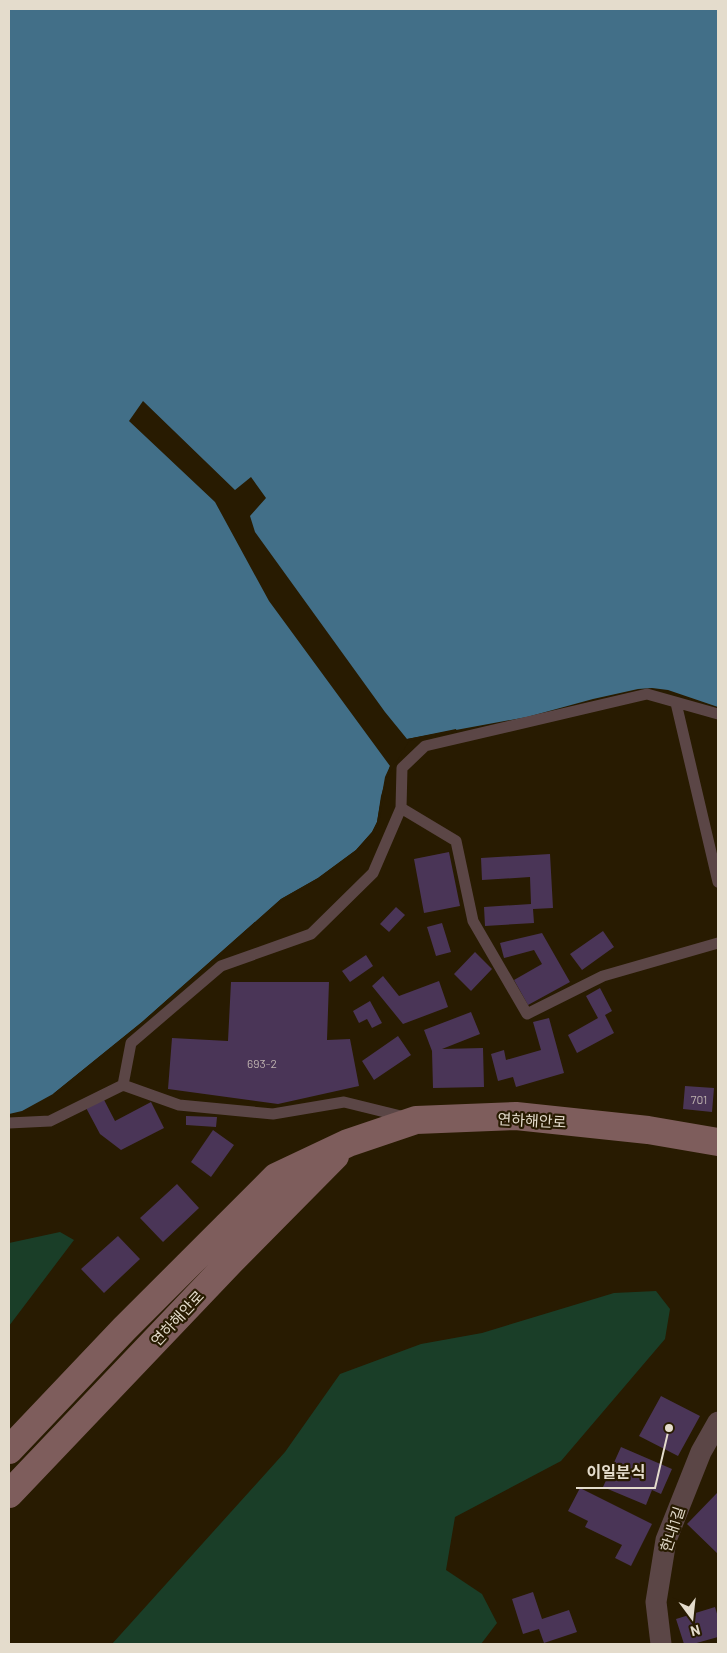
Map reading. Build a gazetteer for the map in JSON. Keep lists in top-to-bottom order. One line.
{"streets":{"street":["연하해안로","한내1길"]},"places":["이일분식"],"house_numbers":["693-2","701"],"north":"bottom"}
